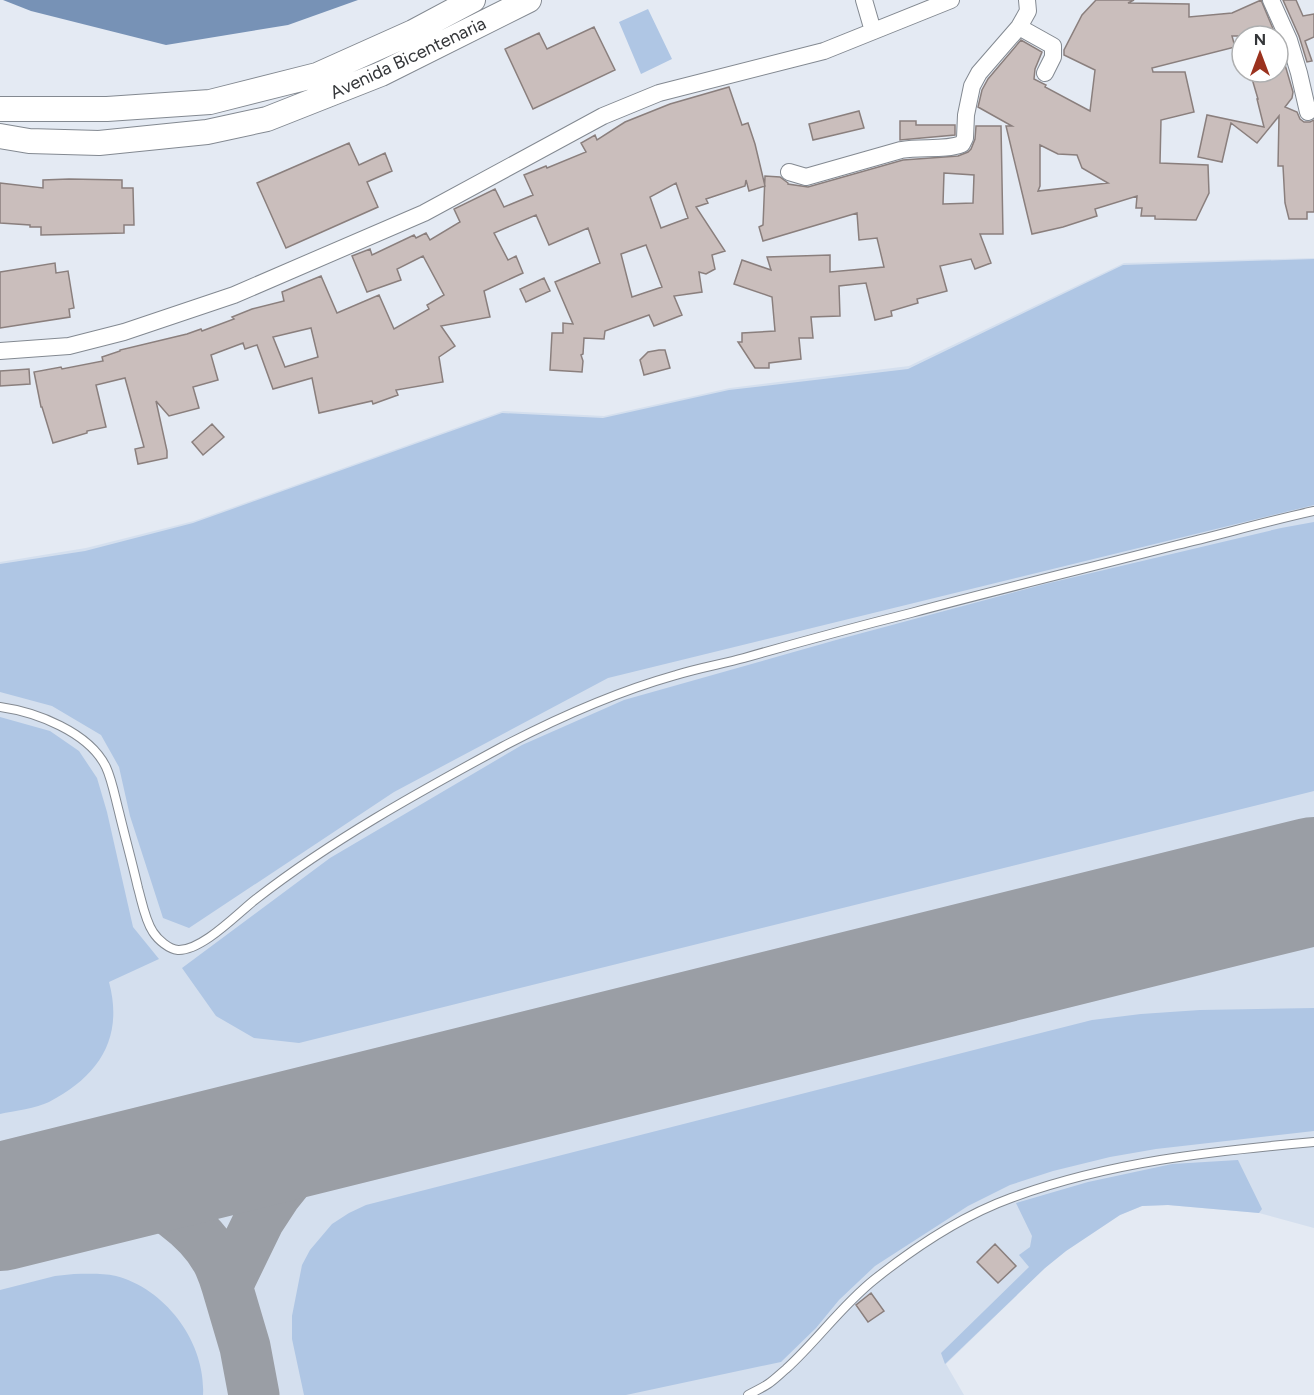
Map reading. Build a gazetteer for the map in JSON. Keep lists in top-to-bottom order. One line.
{"streets":{"street":["Avenida Bicentenaria"]},"north":"top"}
